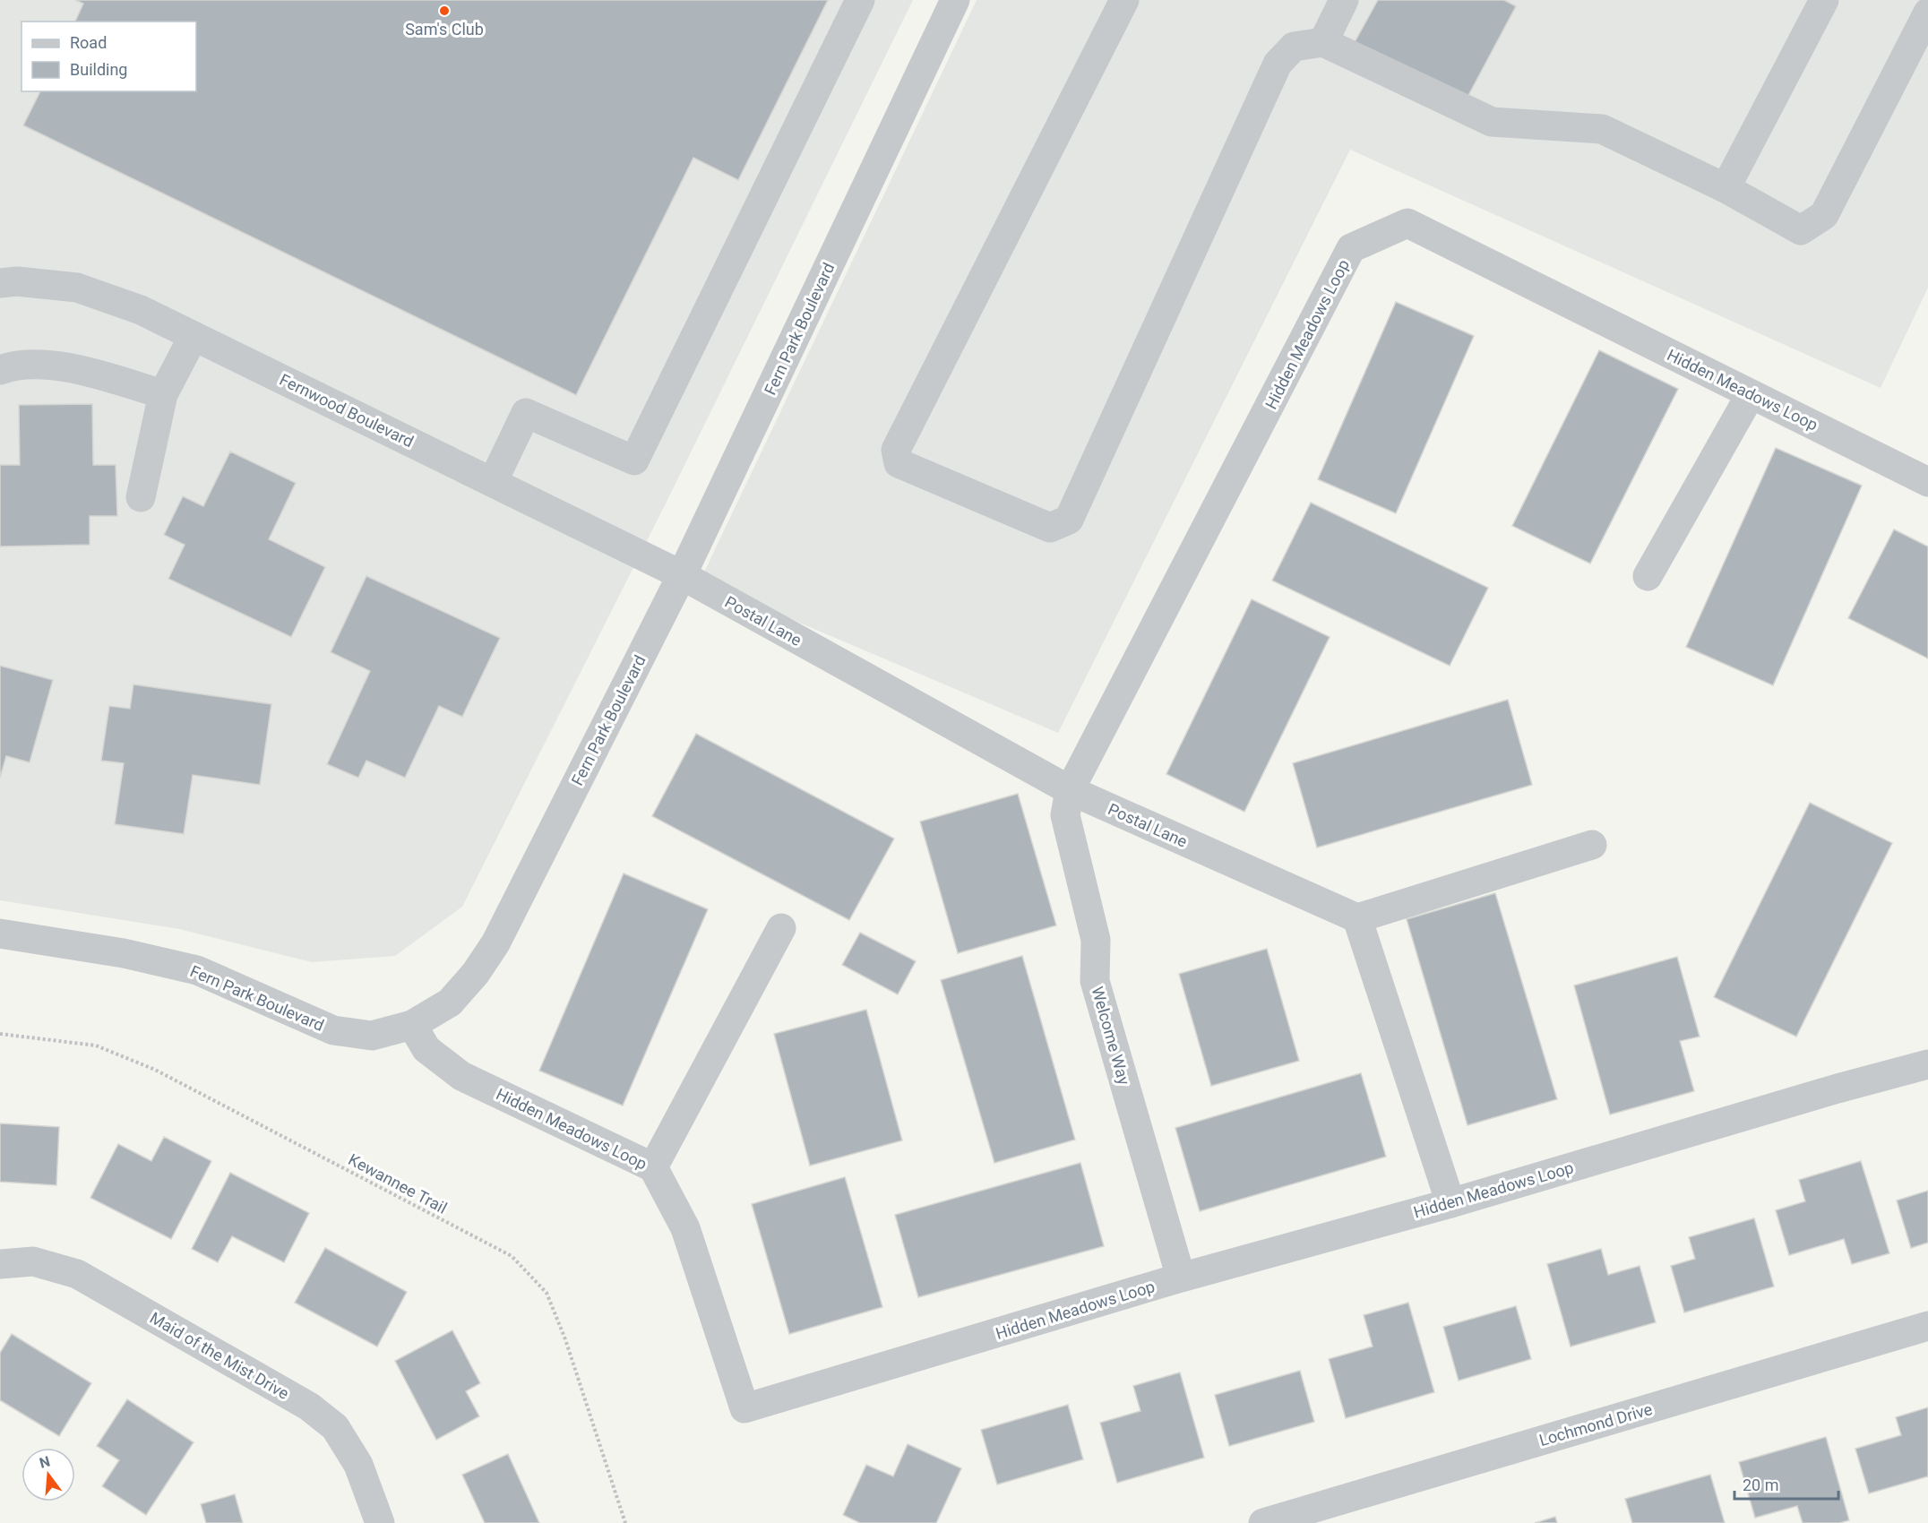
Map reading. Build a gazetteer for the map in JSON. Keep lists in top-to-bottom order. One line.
{"streets":{"street":["Fern Park Boulevard","Hidden Meadows Loop","Fernwood Boulevard","Postal Lane","Welcome Way","Maid of the Mist Drive","Lochmond Drive"],"path":["Kewannee Trail"]},"crossings":[["Fern Park Boulevard","Hidden Meadows Loop"],["Fern Park Boulevard","Fernwood Boulevard"],["Fern Park Boulevard","Postal Lane"],["Hidden Meadows Loop","Postal Lane"],["Hidden Meadows Loop","Welcome Way"],["Fernwood Boulevard","Postal Lane"],["Postal Lane","Welcome Way"]],"places":["Sam's Club"],"legend":["Road","Building"],"scale_bar":"20 m","north":"top"}
